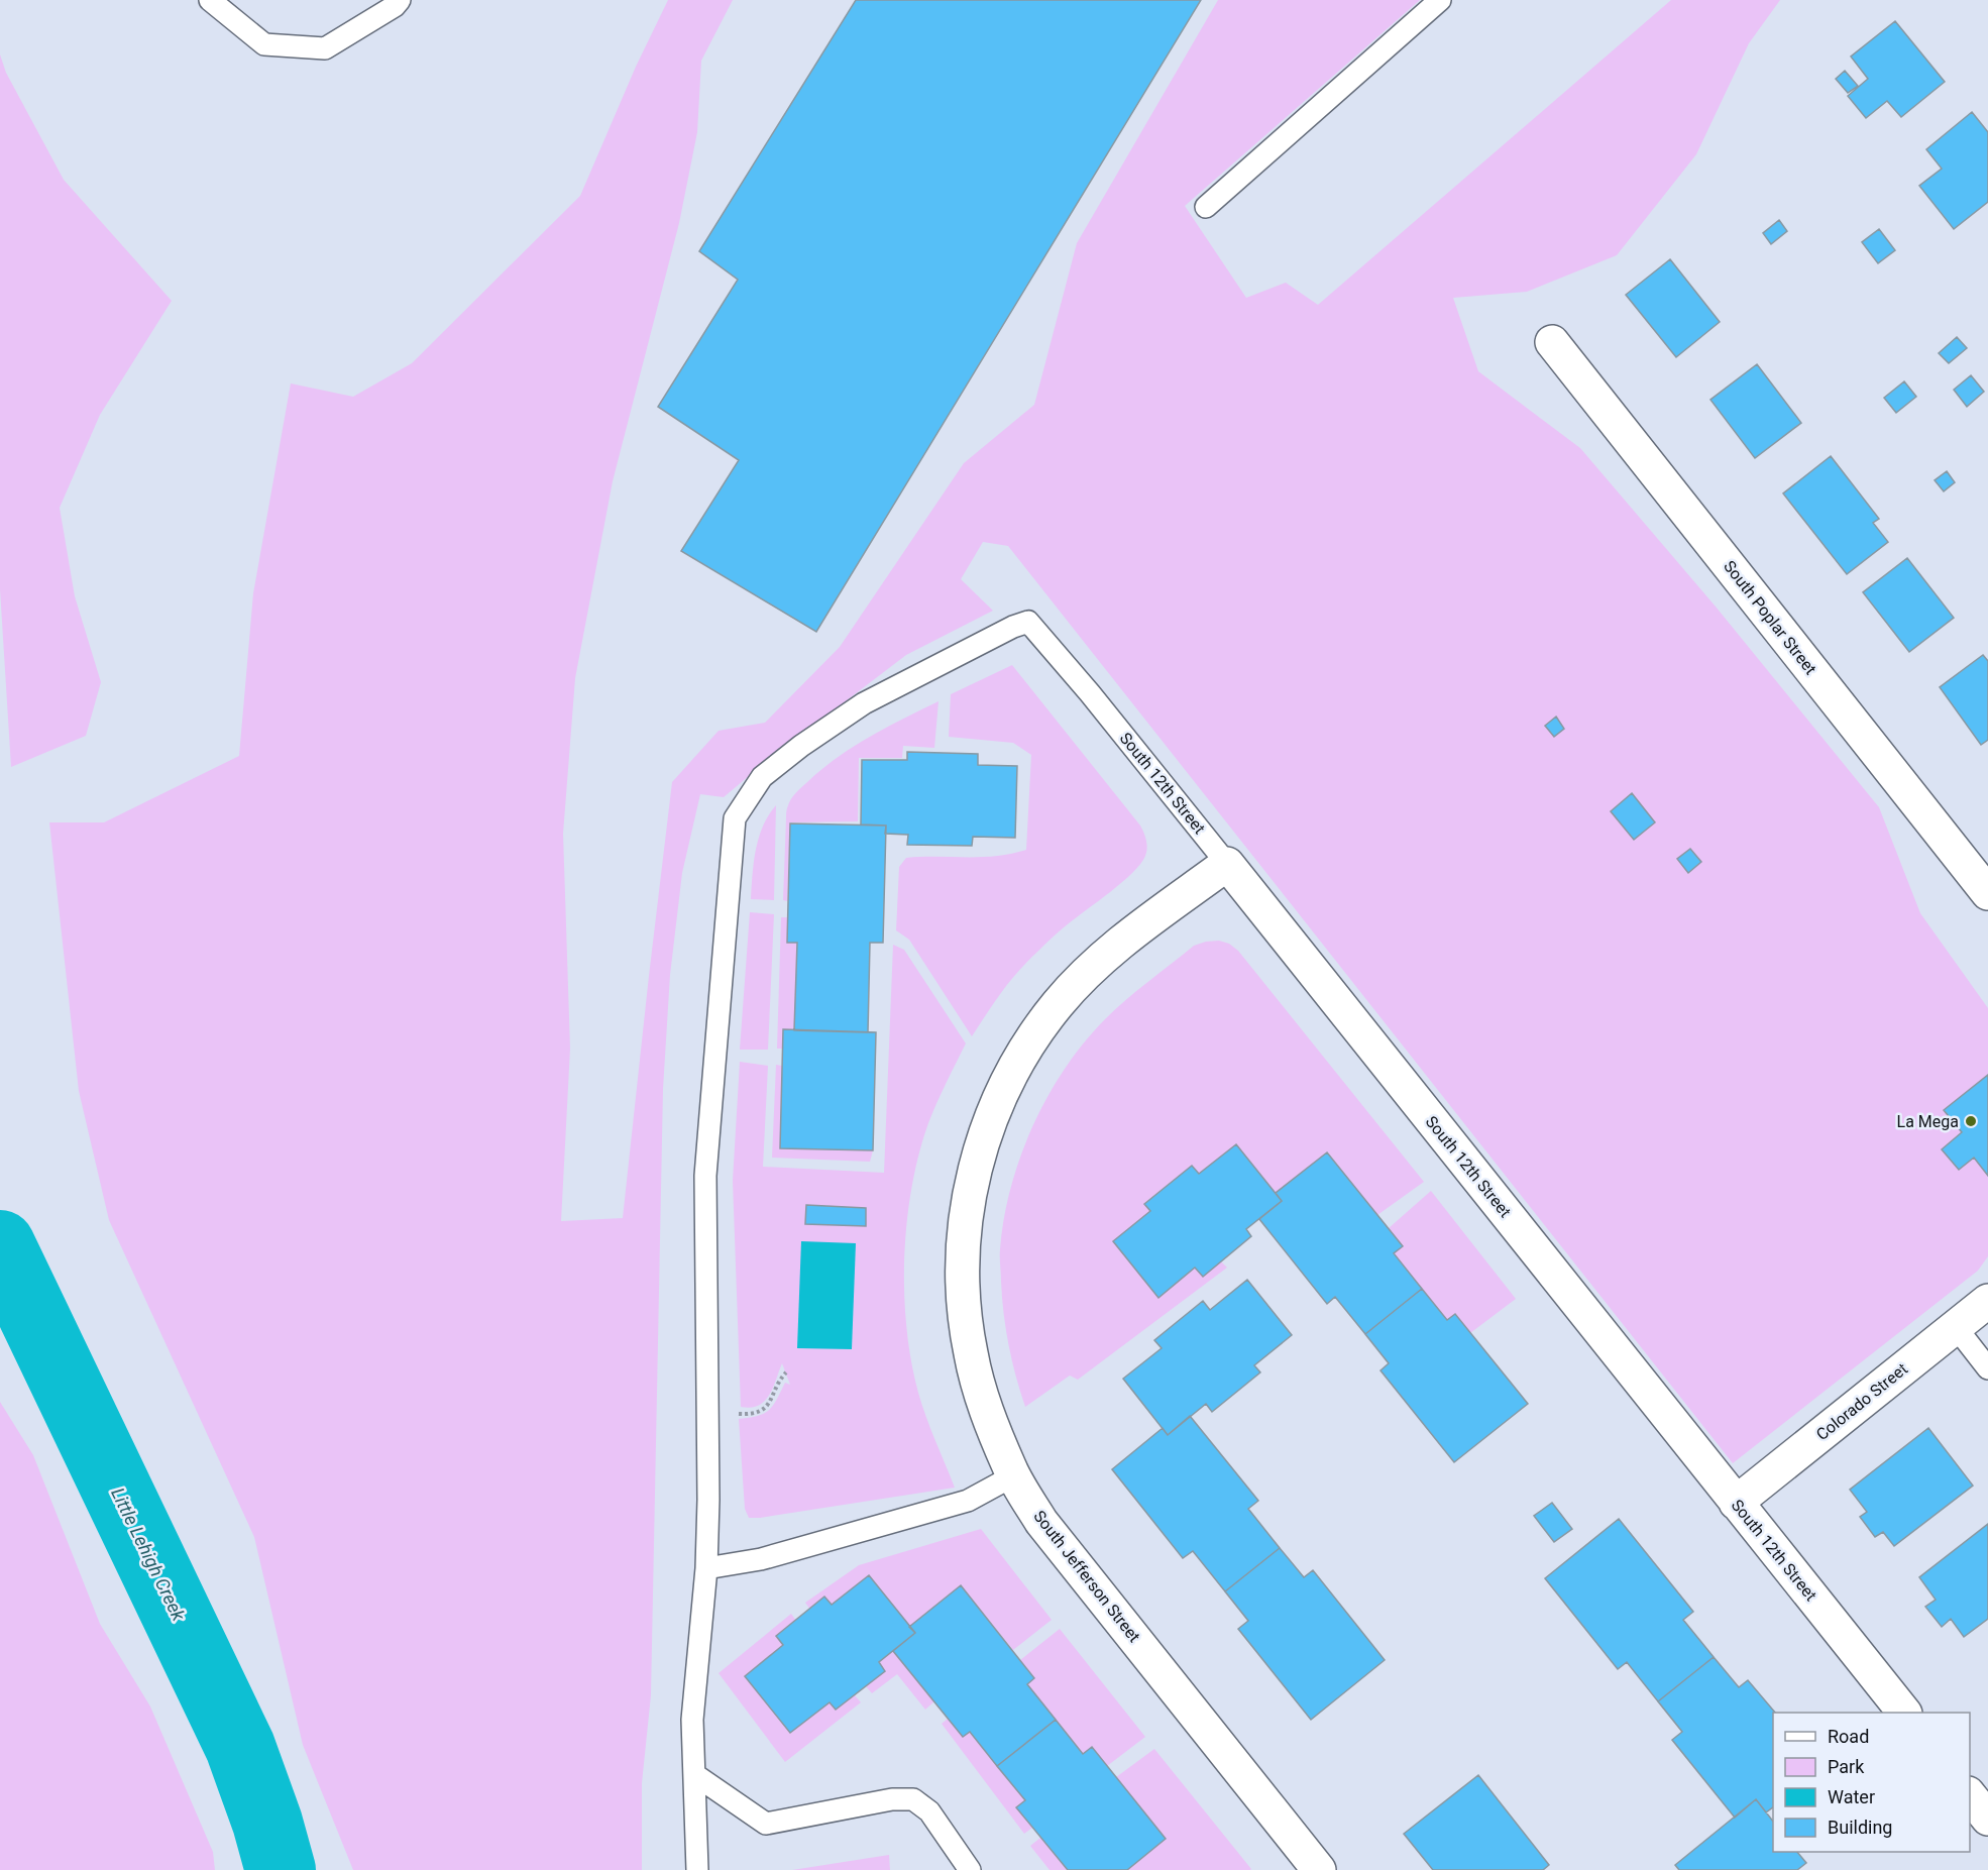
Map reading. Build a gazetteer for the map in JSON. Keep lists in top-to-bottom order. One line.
{"streets":{"street":["South Poplar Street","South 12th Street","Colorado Street","South Jefferson Street"]},"crossings":[["South 12th Street","Colorado Street"],["South 12th Street","South Jefferson Street"]],"water":["Little Lehigh Creek"],"places":["La Mega"],"legend":["Road","Park","Water","Building"]}
